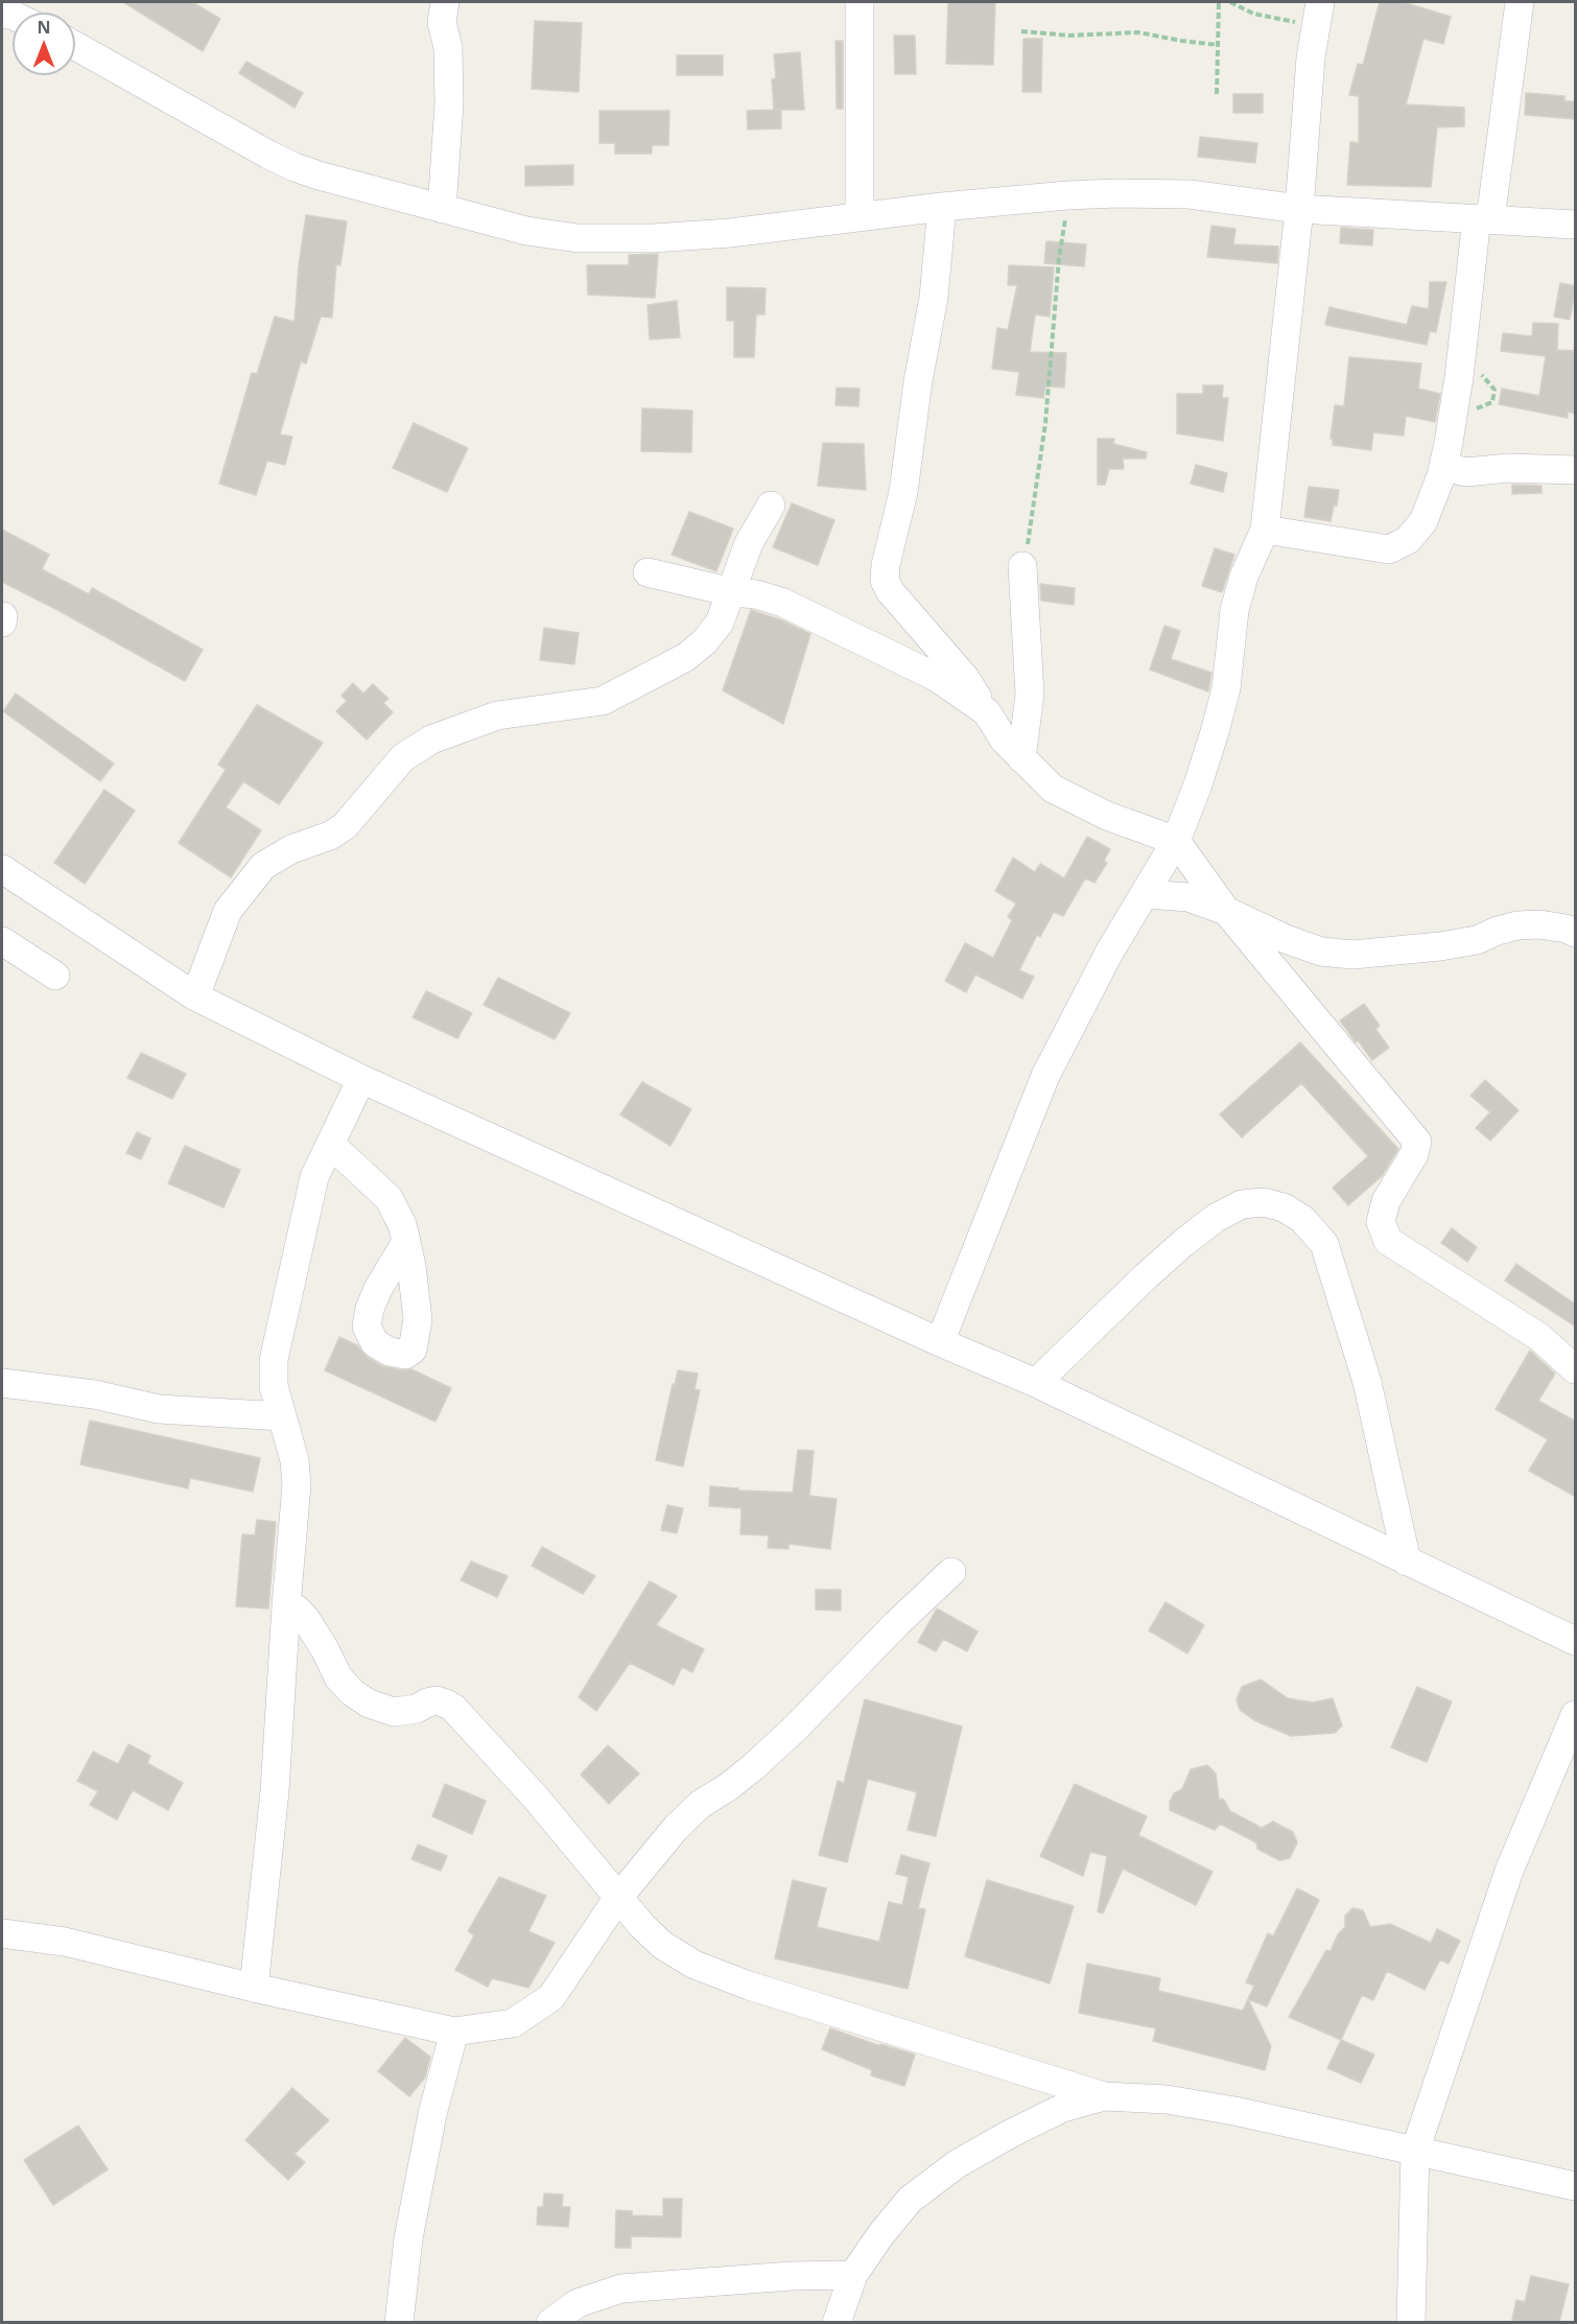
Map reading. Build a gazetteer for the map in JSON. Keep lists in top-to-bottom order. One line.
{"north":"top"}
